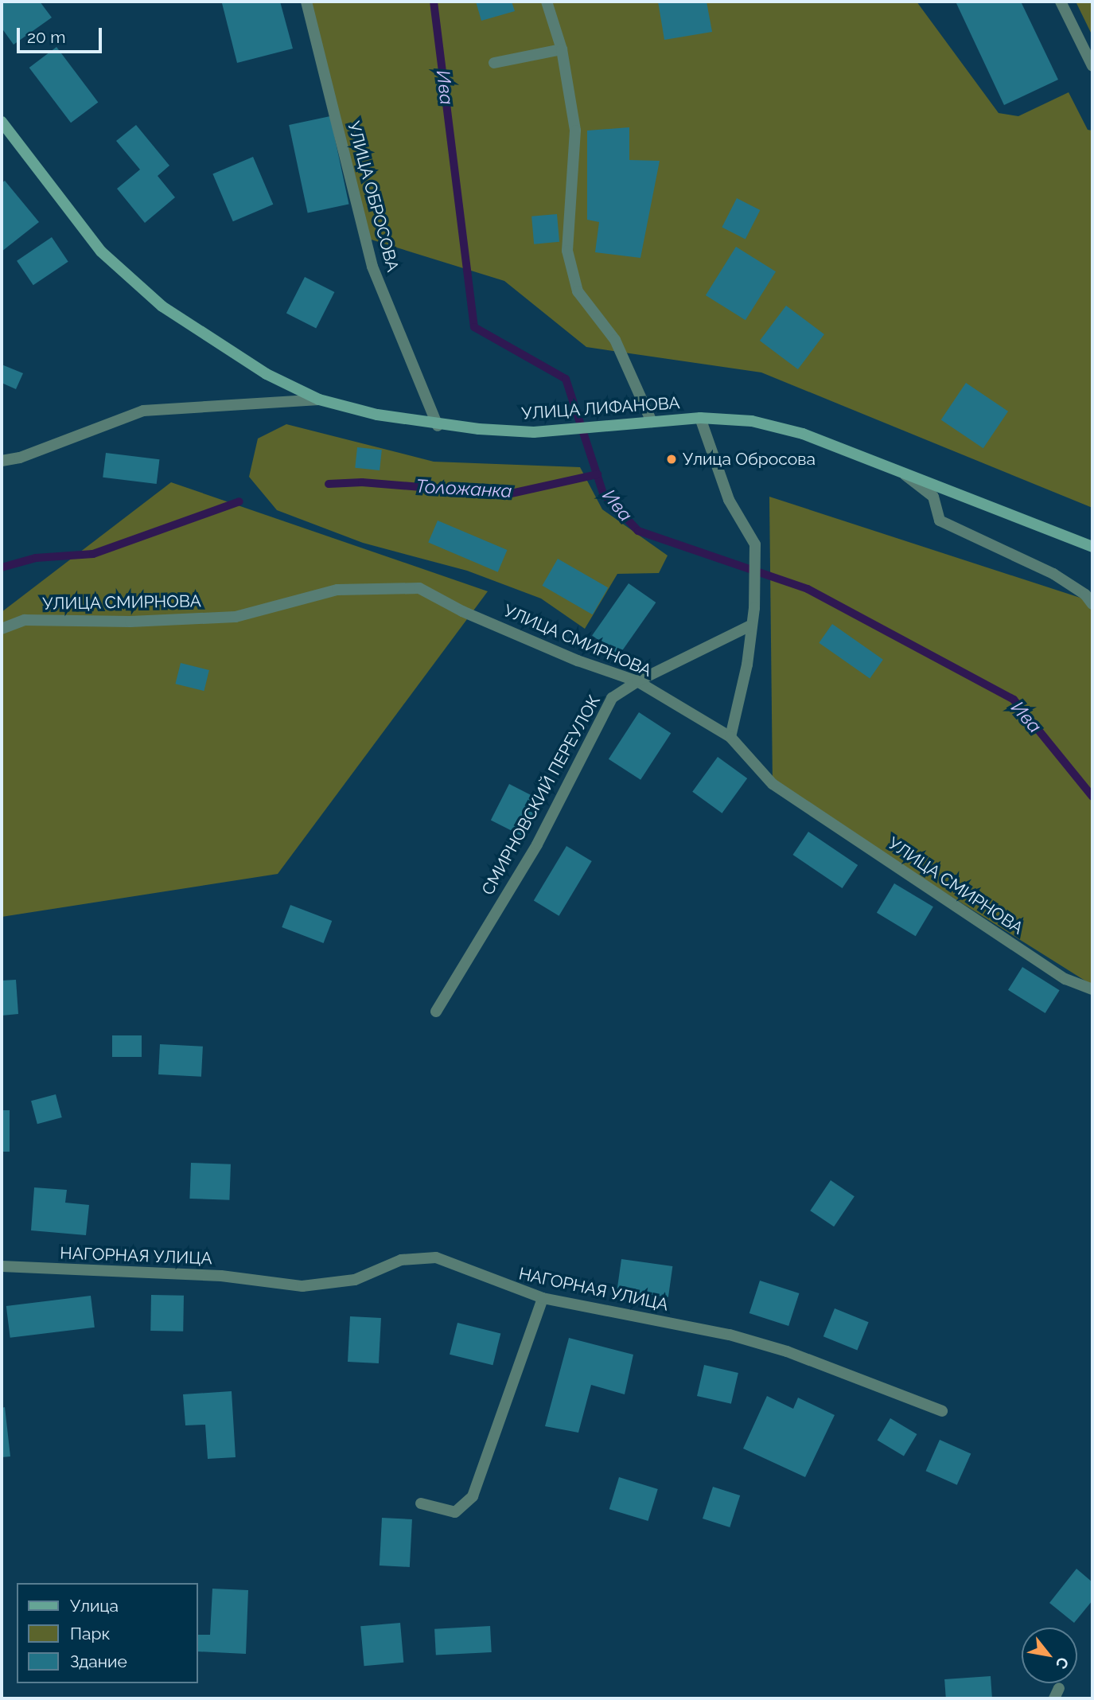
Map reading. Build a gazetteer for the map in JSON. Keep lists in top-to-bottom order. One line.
{"streets":{"street":["УЛИЦА ОБРОСОВА","УЛИЦА ЛИФАНОВА","УЛИЦА СМИРНОВА","СМИРНОВСКИЙ ПЕРЕУЛОК","НАГОРНАЯ УЛИЦА"]},"crossings":[["УЛИЦА ОБРОСОВА","УЛИЦА ЛИФАНОВА"],["УЛИЦА СМИРНОВА","СМИРНОВСКИЙ ПЕРЕУЛОК"]],"water":["Ива","Толожанка"],"places":["Улица Обросова"],"legend":["Улица","Парк","Здание"],"scale_bar":"20 m","north":"bottom right"}
